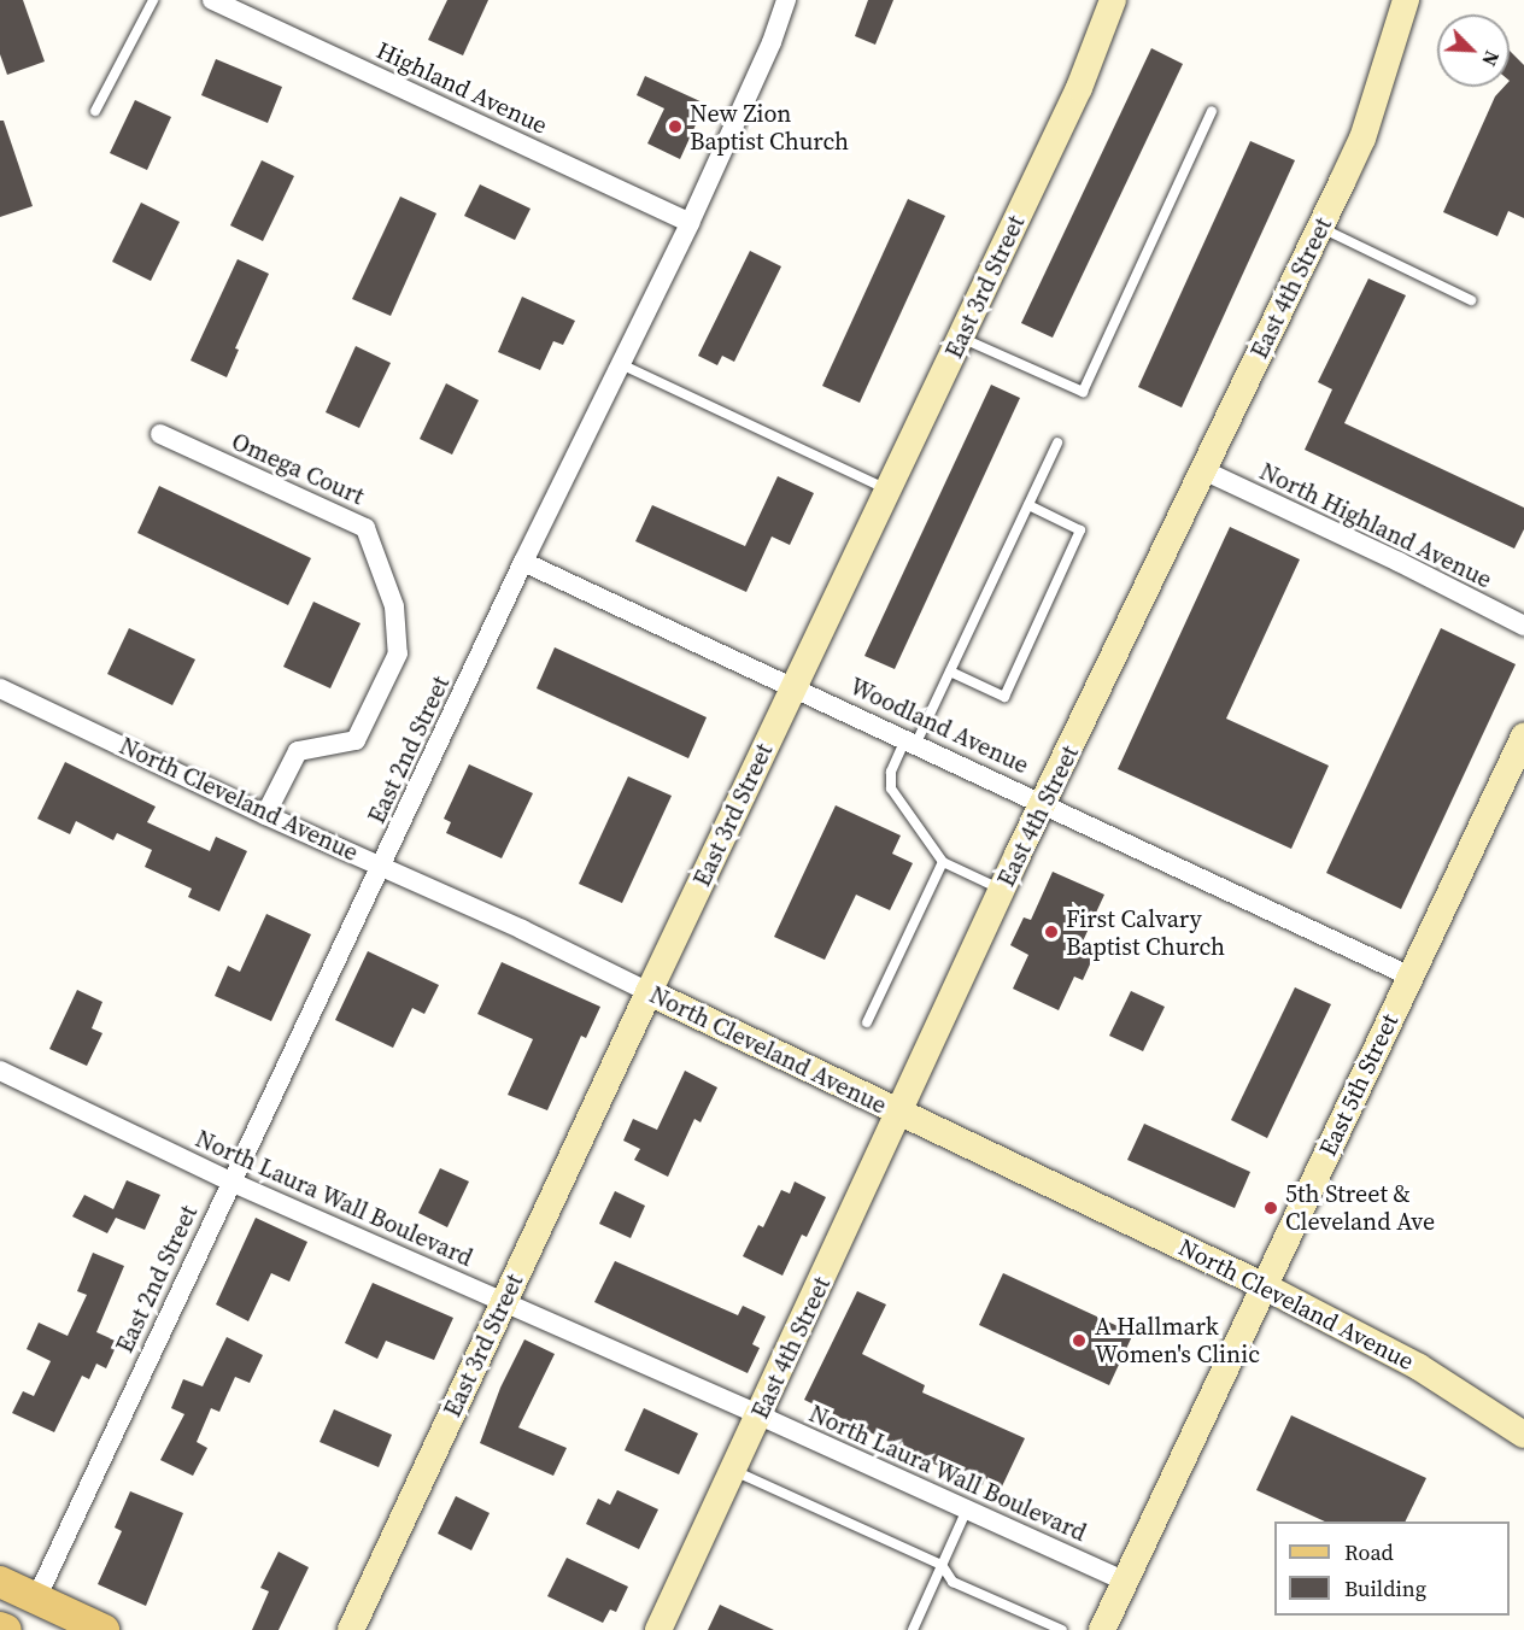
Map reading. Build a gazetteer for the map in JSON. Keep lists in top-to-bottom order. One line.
{"streets":{"main road":["East 3rd Street","East 4th Street","North Cleveland Avenue","East 5th Street"],"street":["Highland Avenue","Omega Court","North Highland Avenue","Woodland Avenue","East 2nd Street","North Laura Wall Boulevard"]},"crossings":[["Highland Avenue","East 2nd Street"],["East 3rd Street","Woodland Avenue"],["East 3rd Street","North Cleveland Avenue"],["East 3rd Street","North Laura Wall Boulevard"],["East 4th Street","North Highland Avenue"],["East 4th Street","Woodland Avenue"],["East 4th Street","North Cleveland Avenue"],["East 4th Street","North Laura Wall Boulevard"],["Omega Court","North Cleveland Avenue"],["Woodland Avenue","East 2nd Street"],["Woodland Avenue","East 5th Street"],["East 2nd Street","North Cleveland Avenue"],["East 2nd Street","North Laura Wall Boulevard"],["North Cleveland Avenue","East 5th Street"],["East 5th Street","North Laura Wall Boulevard"]],"places":["New Zion Baptist Church","First Calvary Baptist Church","5th Street & Cleveland Ave","A Hallmark Women's Clinic"],"legend":["Road","Building"],"north":"bottom right"}
